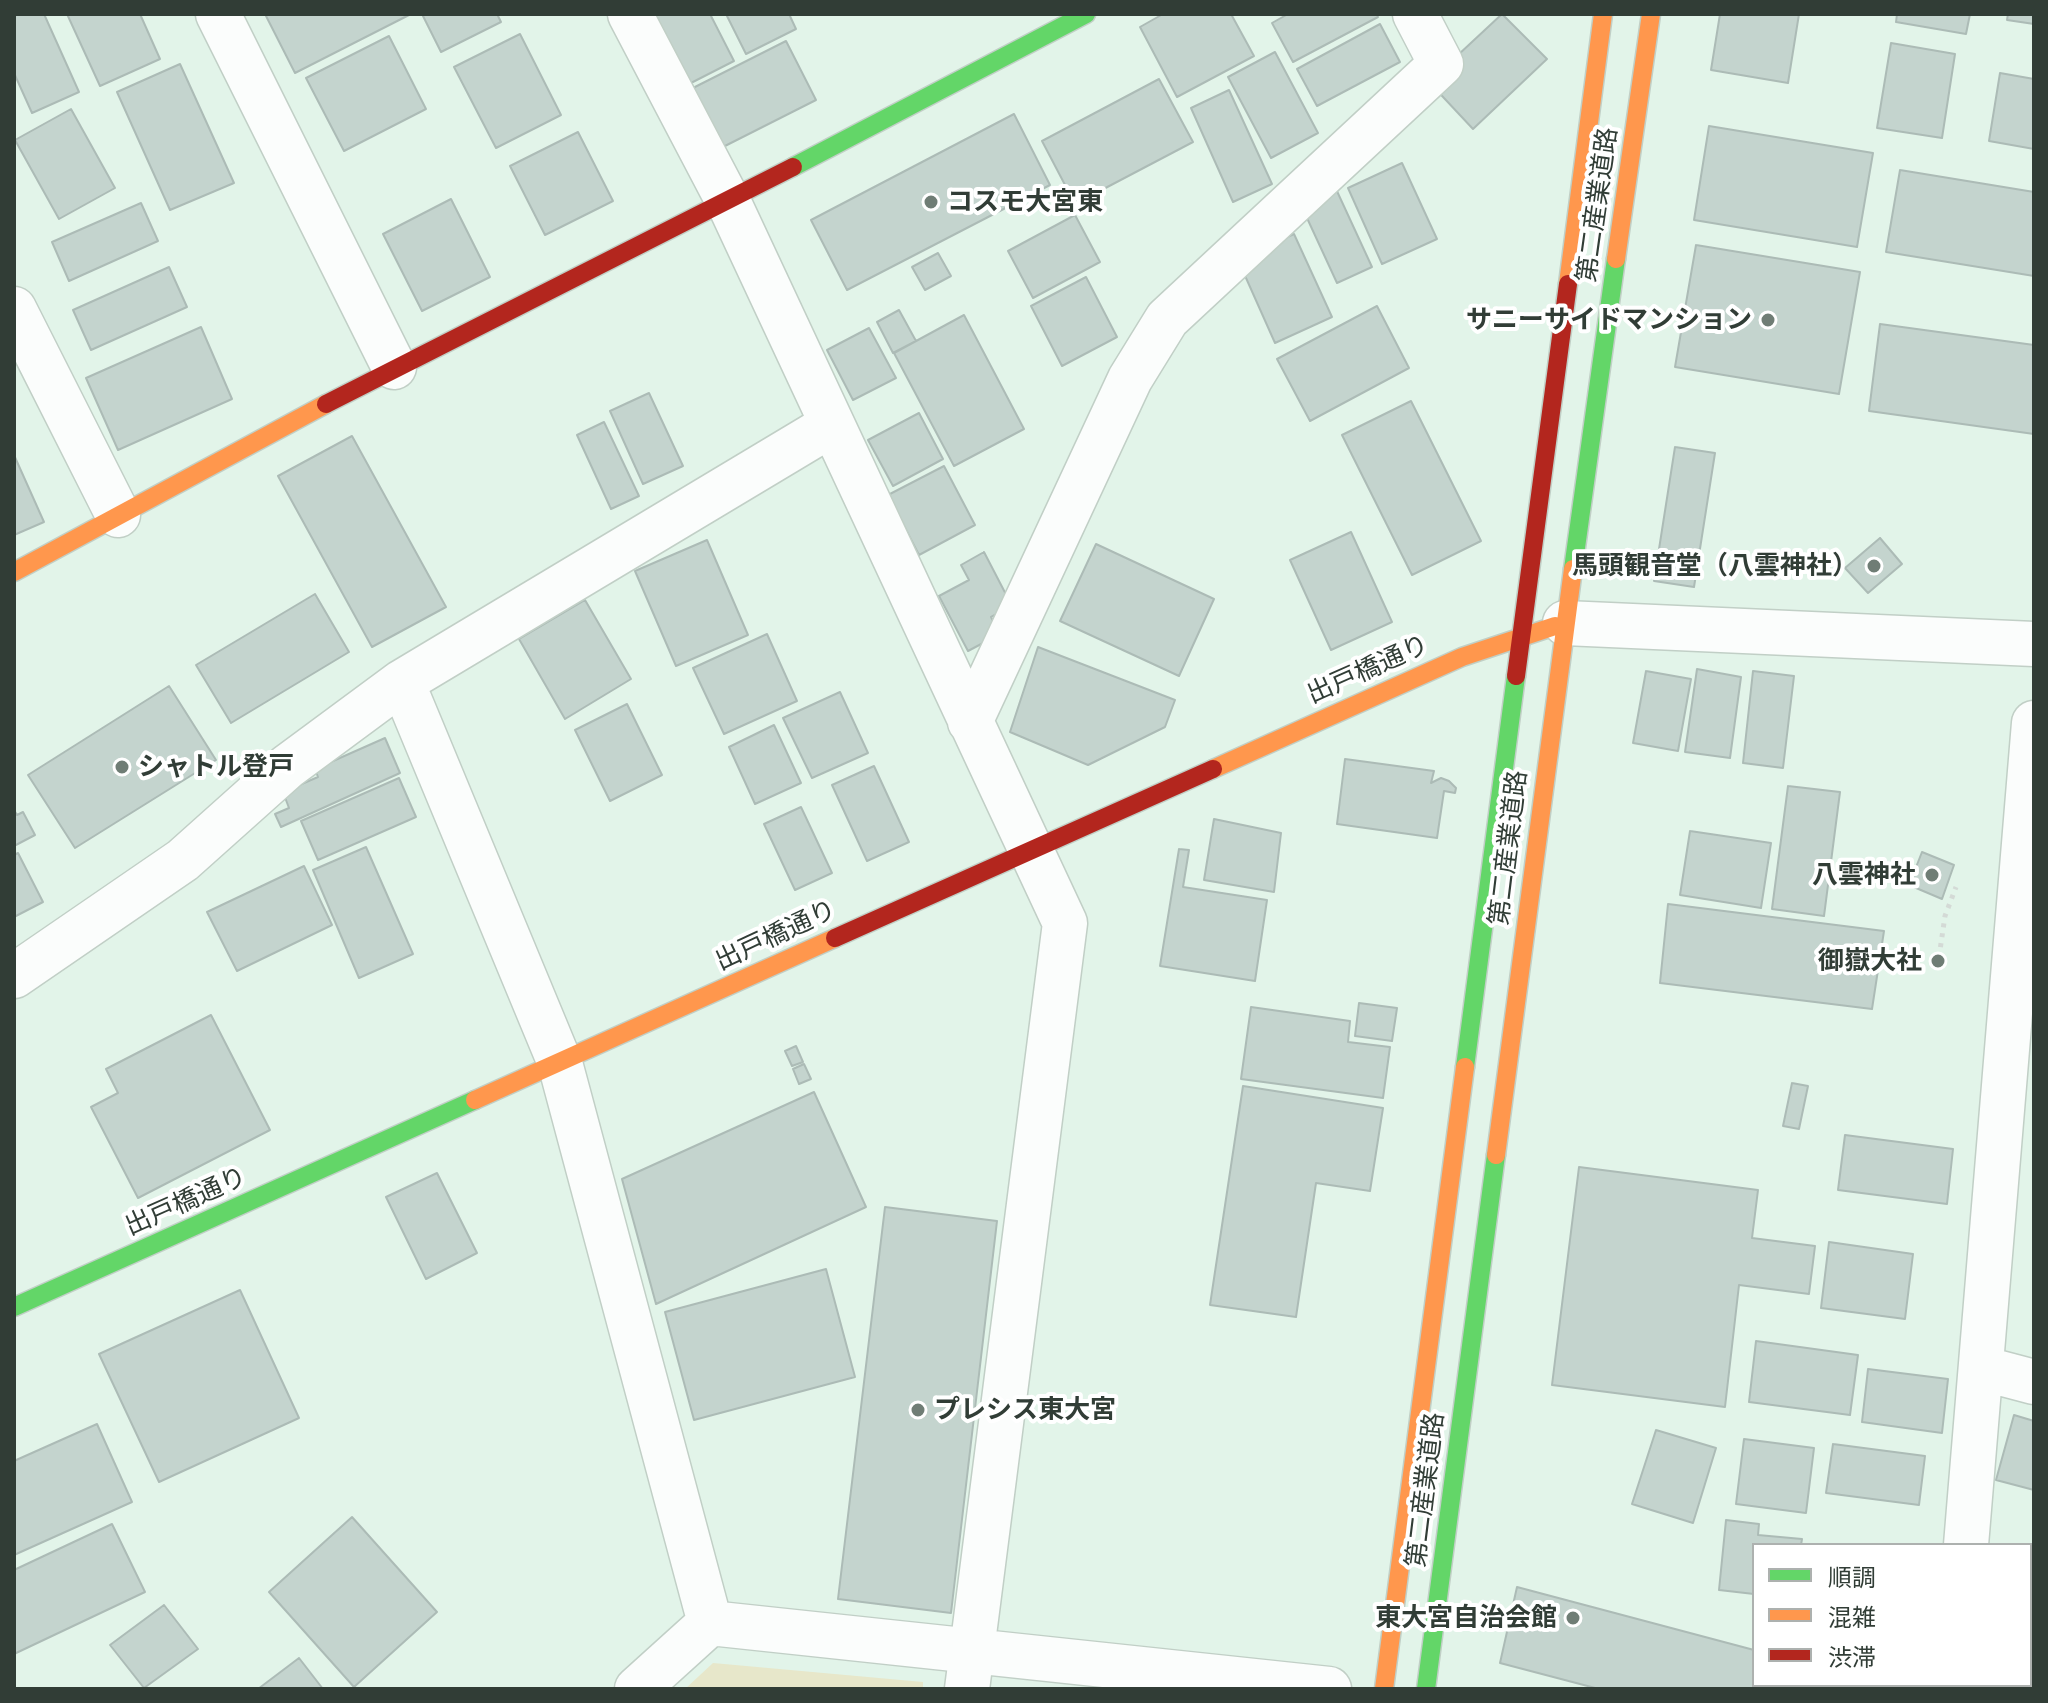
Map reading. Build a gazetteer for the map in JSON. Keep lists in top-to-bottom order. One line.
{"streets":{"main road":["第二産業道路","出戸橋通り"]},"crossings":[["第二産業道路","出戸橋通り"]],"places":["コスモ大宮東","サニーサイドマンション","馬頭観音堂（八雲神社）","シャトル登戸","八雲神社","御嶽大社","プレシス東大宮","東大宮自治会館"],"legend":["順調","混雑","渋滞"]}
